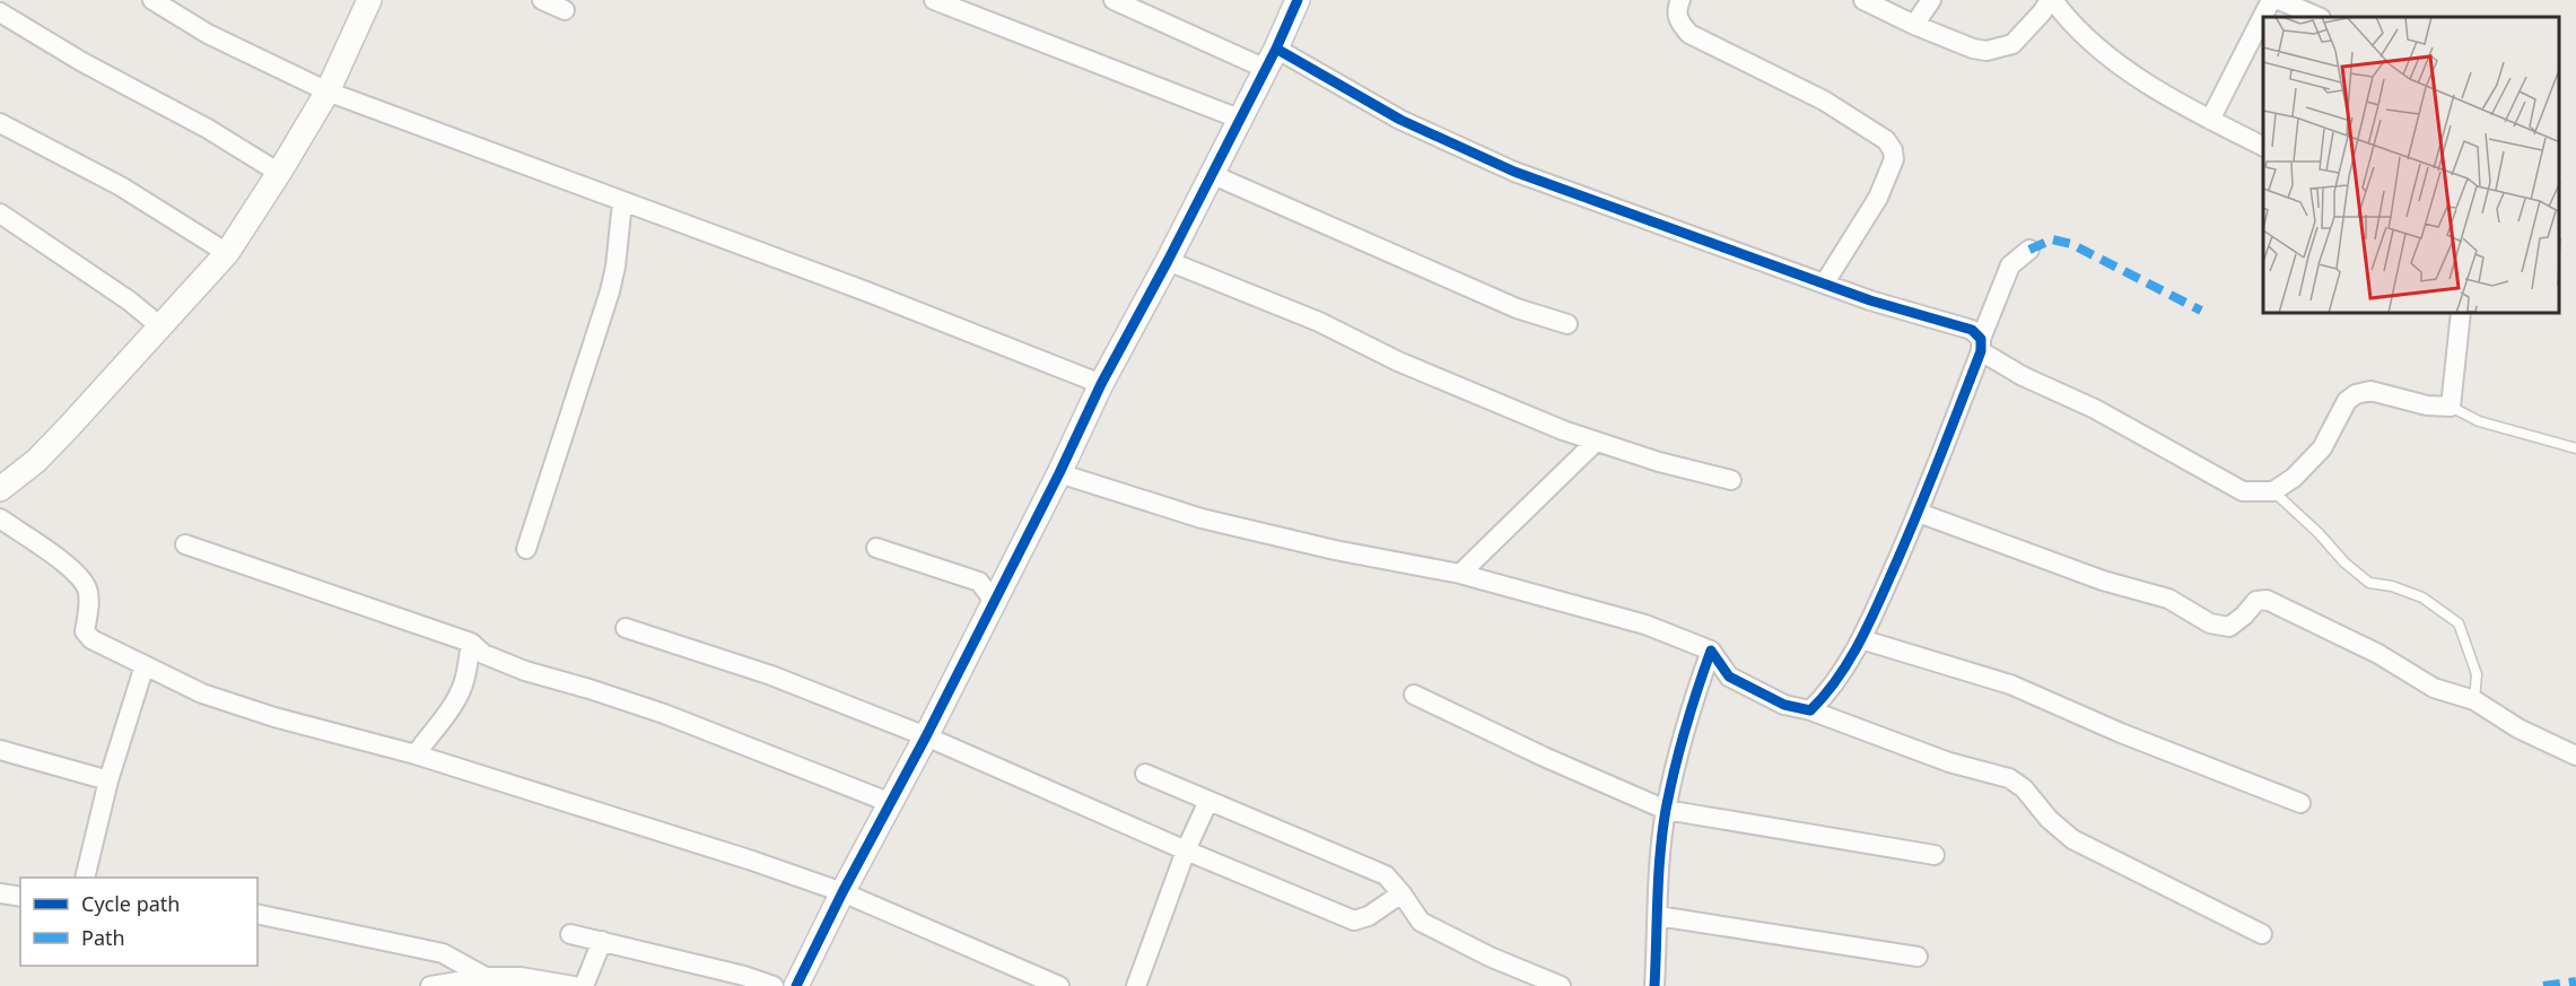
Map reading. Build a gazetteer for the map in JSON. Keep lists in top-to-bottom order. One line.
{"legend":["Cycle path","Path"]}
